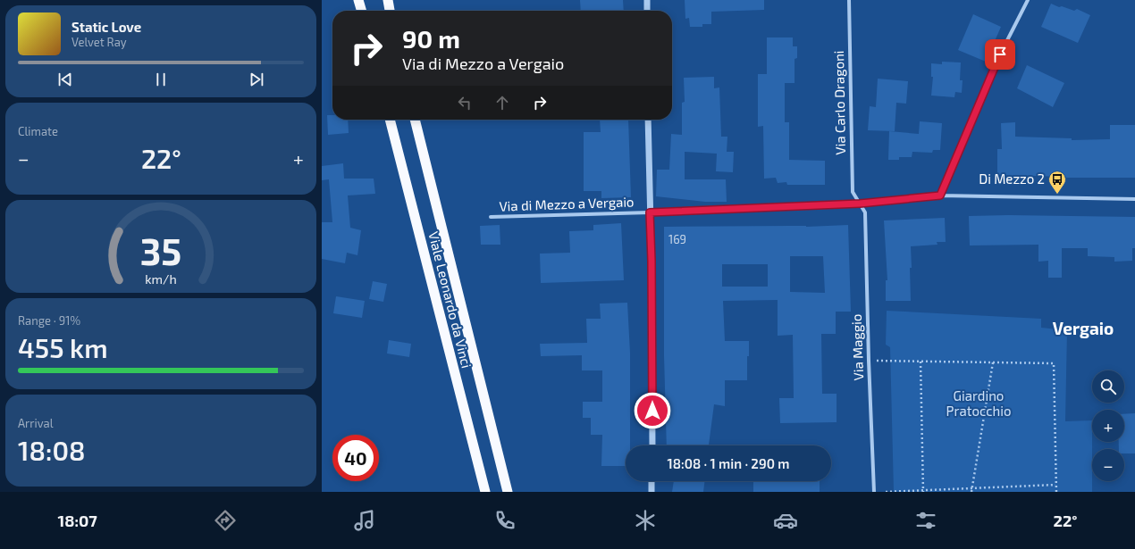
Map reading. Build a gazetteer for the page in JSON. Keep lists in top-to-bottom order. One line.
{"streets":{"highway":["Viale Leonardo da Vinci"],"street":["Via Carlo Dragoni","Via di Mezzo a Vergaio","Via Maggio"]},"crossings":[["Via Carlo Dragoni","Via di Mezzo a Vergaio"],["Via Carlo Dragoni","Via Maggio"],["Via di Mezzo a Vergaio","Via Maggio"]],"districts":["Vergaio"],"parks":["Giardino Pratocchio"],"places":{"bus stop":["Di Mezzo 2"]},"house_numbers":["169"],"page":{"turn":["90 m","Via di Mezzo a Vergaio"],"song":["Static Love","Velvet Ray"],"tile":["Climate",["Range · 91%","455 km"],["Arrival","18:08"]],"heat":["−","22°","+"],"map_buttons":["+","−"],"limit":"40","trip":"18:08 · 1 min · 290 m","tabs":["18:07","22°"],"gauge":["35","km/h"]}}
